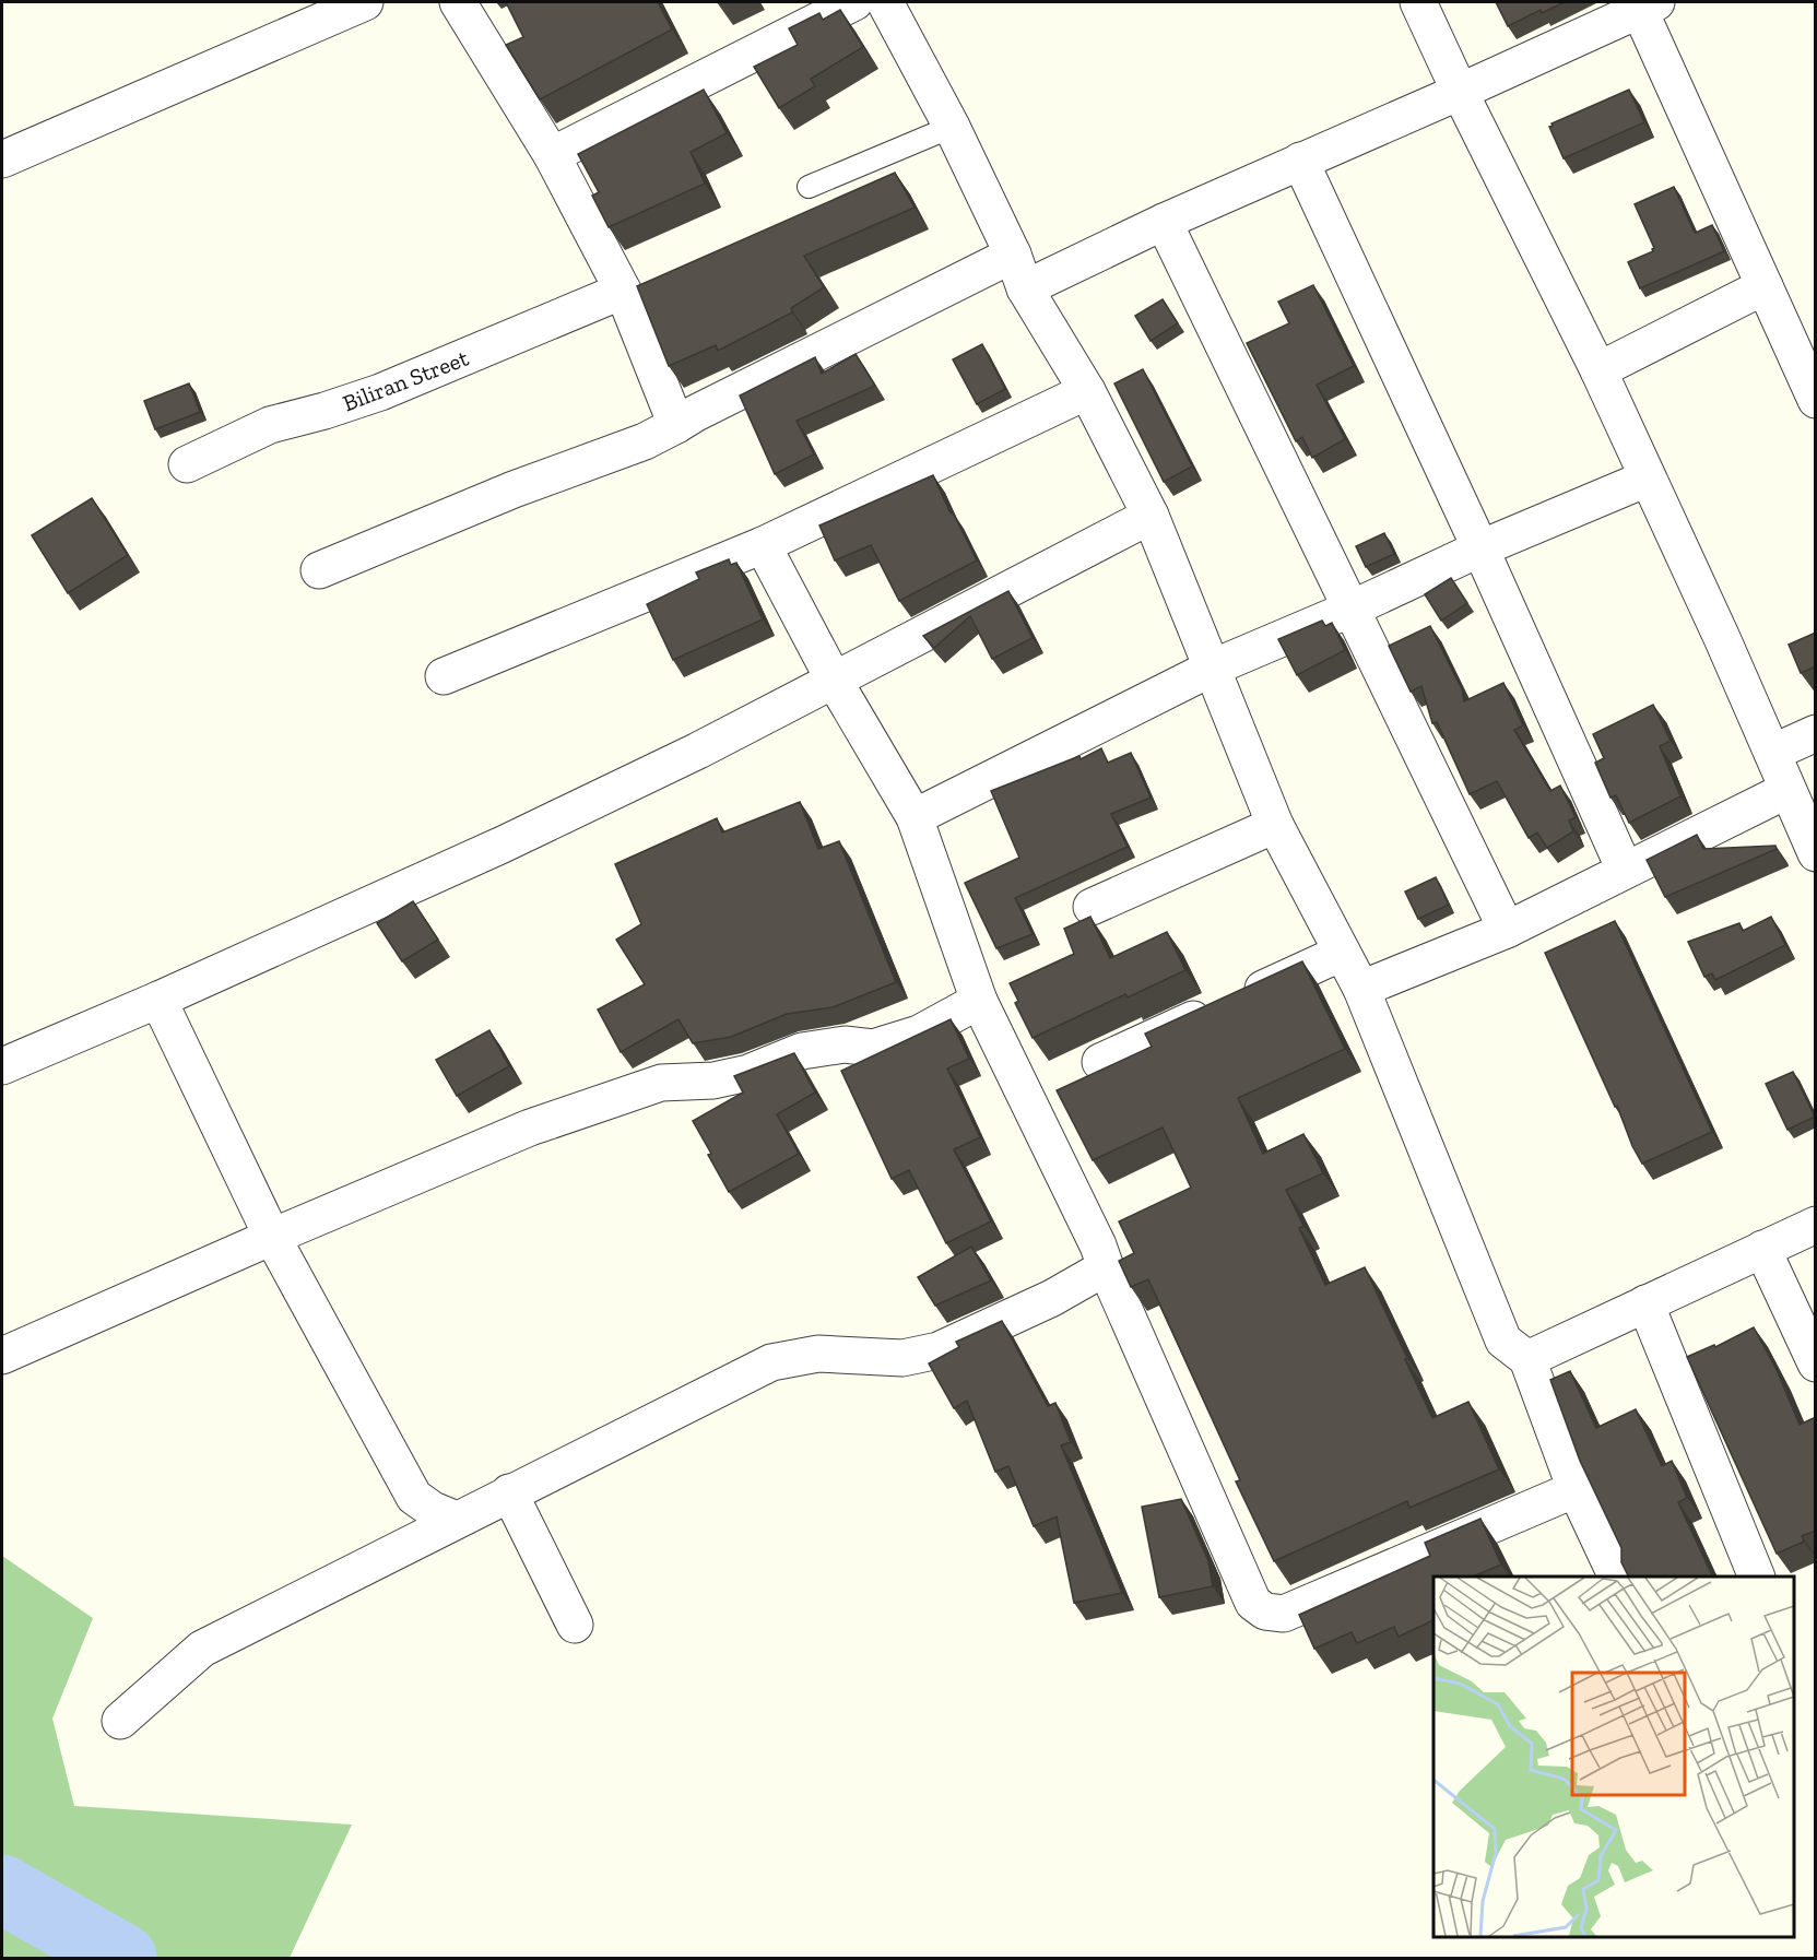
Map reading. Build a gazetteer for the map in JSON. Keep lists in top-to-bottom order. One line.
{"streets":{"street":["Biliran Street"]}}
